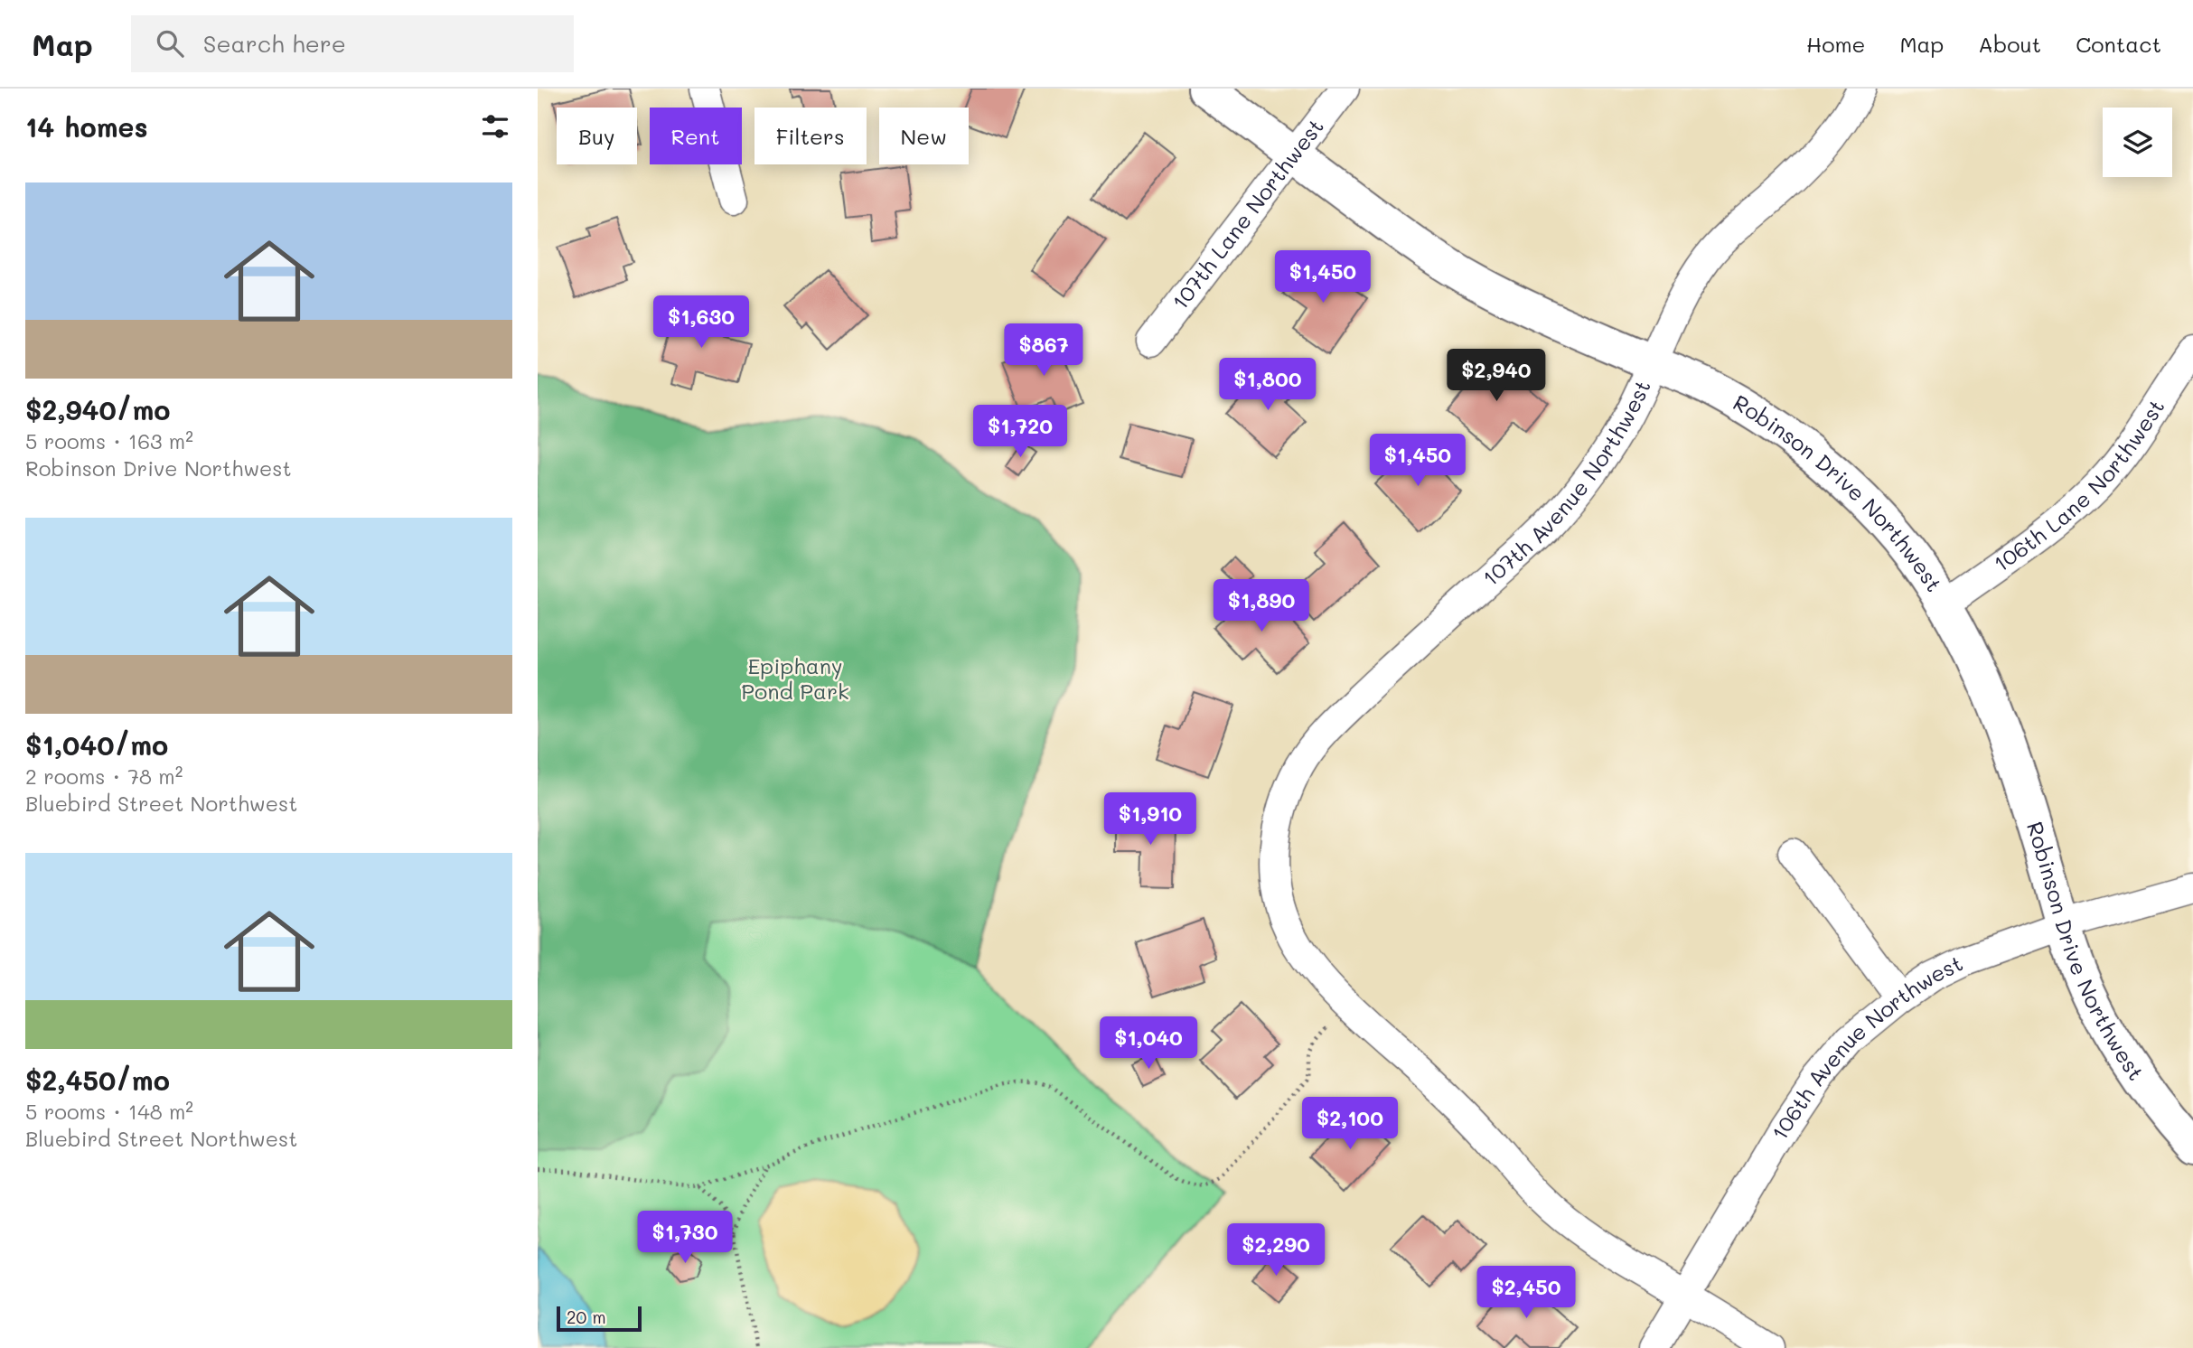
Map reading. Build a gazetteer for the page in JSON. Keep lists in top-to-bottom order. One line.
{"streets":{"street":["107th Lane Northwest","107th Avenue Northwest","106th Lane Northwest","Robinson Drive Northwest","106th Avenue Northwest"]},"crossings":[["107th Lane Northwest","Robinson Drive Northwest"],["107th Avenue Northwest","Robinson Drive Northwest"],["107th Avenue Northwest","106th Avenue Northwest"],["106th Lane Northwest","Robinson Drive Northwest"],["Robinson Drive Northwest","106th Avenue Northwest"]],"parks":["Epiphany Pond Park"],"scale_bar":"20 m","page":{"header":"Map","search":"Search here","nav":["Home","Map","About","Contact"],"heading":"14 homes","chip":["Buy","Rent","Filters","New"],"list":[{"name":"$2,940/mo","note":"5 rooms · 163 m² · Robinson Drive Northwest"},{"name":"$1,040/mo","note":"2 rooms · 78 m² · Bluebird Street Northwest"},{"name":"$2,450/mo","note":"5 rooms · 148 m² · Bluebird Street Northwest"}],"price":["$1,450","$1,630","$867","$2,940","$1,800","$1,720","$1,450","$1,890","$1,910","$1,040","$2,100","$1,730","$2,290","$2,450"],"scale":"20 m"}}
